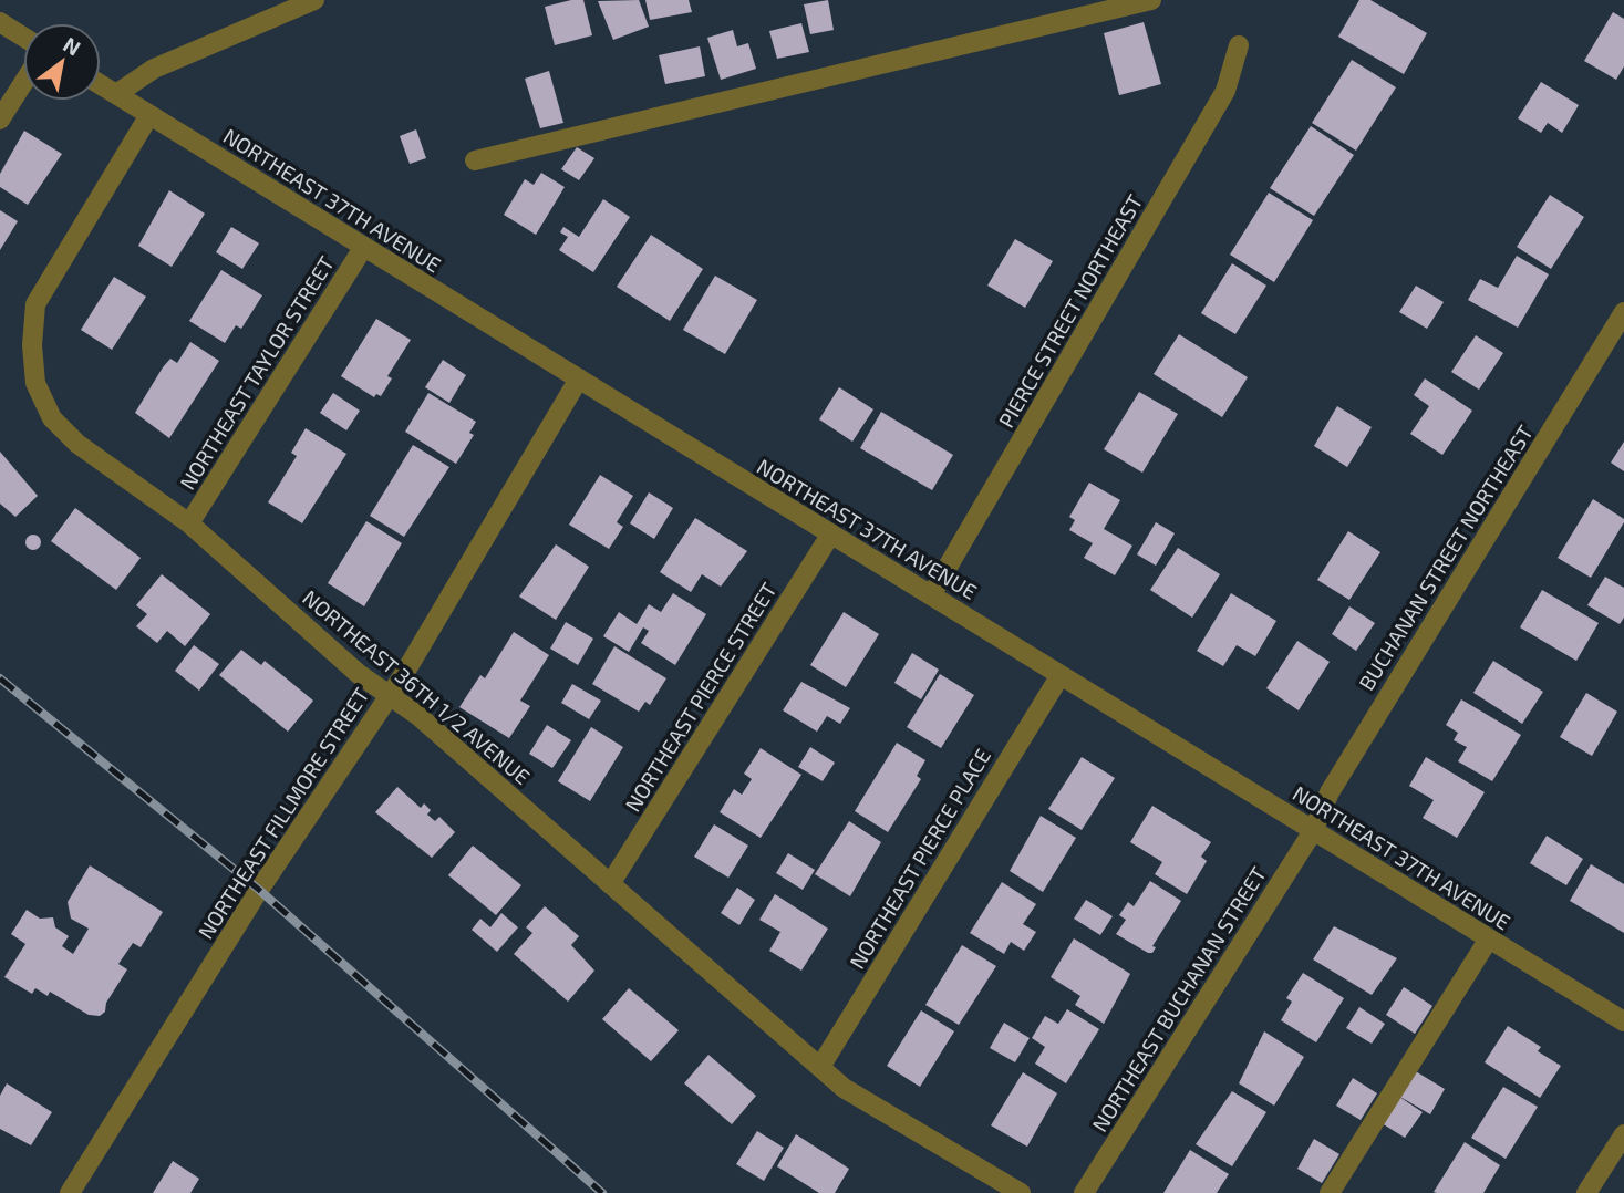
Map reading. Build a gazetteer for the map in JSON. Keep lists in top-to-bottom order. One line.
{"streets":{"street":["NORTHEAST 37TH AVENUE","PIERCE STREET NORTHEAST","NORTHEAST TAYLOR STREET","BUCHANAN STREET NORTHEAST","NORTHEAST 36TH 1/2 AVENUE","NORTHEAST PIERCE STREET","NORTHEAST FILLMORE STREET","NORTHEAST PIERCE PLACE","NORTHEAST BUCHANAN STREET"]},"crossings":[["NORTHEAST 37TH AVENUE","PIERCE STREET NORTHEAST"],["NORTHEAST 37TH AVENUE","NORTHEAST TAYLOR STREET"],["NORTHEAST 37TH AVENUE","BUCHANAN STREET NORTHEAST"],["NORTHEAST 37TH AVENUE","NORTHEAST 36TH 1/2 AVENUE"],["NORTHEAST 37TH AVENUE","NORTHEAST PIERCE STREET"],["NORTHEAST 37TH AVENUE","NORTHEAST FILLMORE STREET"],["NORTHEAST 37TH AVENUE","NORTHEAST PIERCE PLACE"],["NORTHEAST 37TH AVENUE","NORTHEAST BUCHANAN STREET"],["NORTHEAST TAYLOR STREET","NORTHEAST 36TH 1/2 AVENUE"],["BUCHANAN STREET NORTHEAST","NORTHEAST BUCHANAN STREET"],["NORTHEAST 36TH 1/2 AVENUE","NORTHEAST PIERCE STREET"],["NORTHEAST 36TH 1/2 AVENUE","NORTHEAST FILLMORE STREET"],["NORTHEAST 36TH 1/2 AVENUE","NORTHEAST PIERCE PLACE"]],"north":"top right"}
